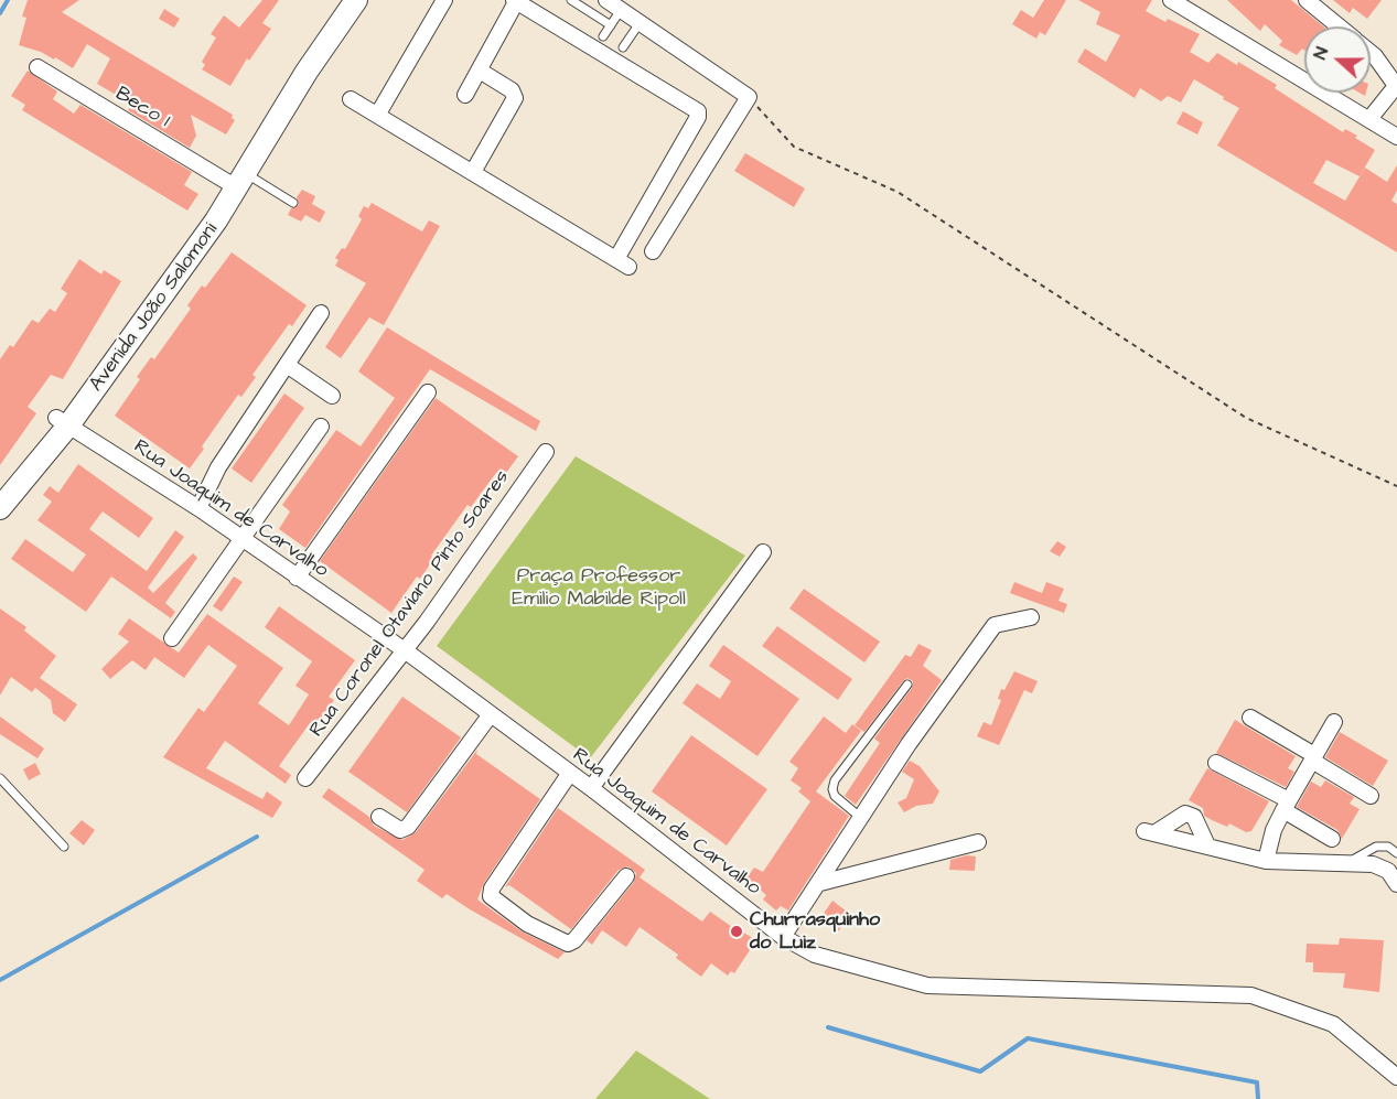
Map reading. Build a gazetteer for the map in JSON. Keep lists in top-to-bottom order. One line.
{"streets":{"main road":["Avenida João Salomoni"],"street":["Beco 1","Rua Joaquim de Carvalho","Rua Coronel Otaviano Pinto Soares"]},"crossings":[["Beco 1","Avenida João Salomoni"],["Avenida João Salomoni","Rua Joaquim de Carvalho"],["Rua Joaquim de Carvalho","Rua Coronel Otaviano Pinto Soares"]],"parks":["Praça Professor Emilio Mabilde Ripoll"],"places":["Churrasquinho do Luiz"],"north":"left"}
